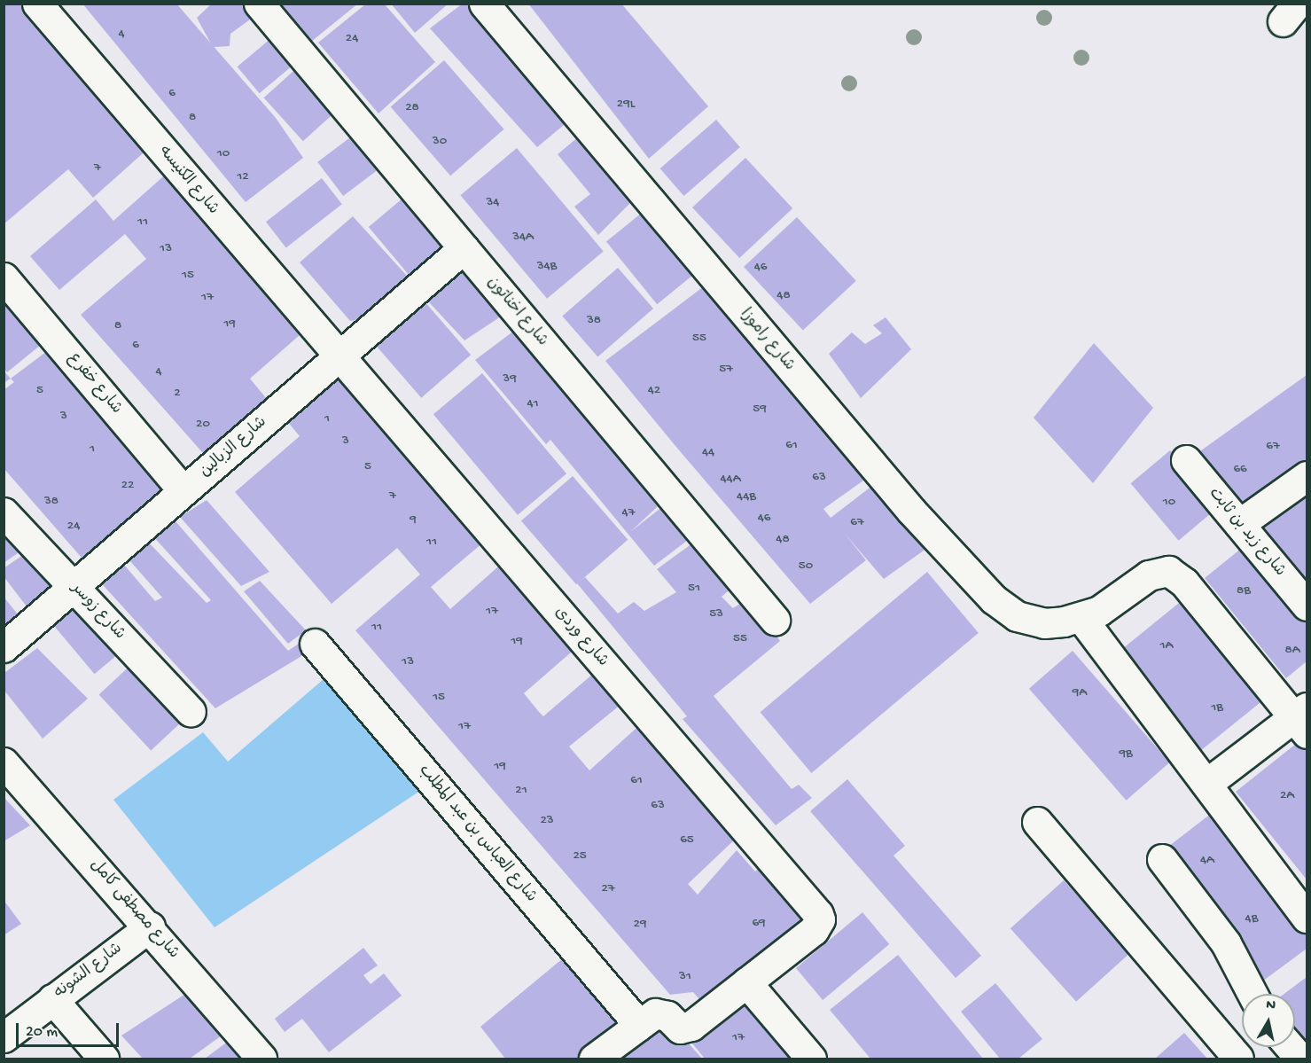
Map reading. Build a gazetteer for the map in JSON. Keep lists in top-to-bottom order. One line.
{"streets":{"street":["شارع الكنيسه","شارع اخناتون","شارع راموزا","شارع خفرع","شارع الزبالين","شارع زيد بن ثابت","شارع زوسر","شارع وردى","شارع العباس بن عبد المطلب","شارع مصطفى كامل","شارع الشونه"]},"crossings":[["شارع الكنيسه","شارع الزبالين"],["شارع الكنيسه","شارع وردى"],["شارع اخناتون","شارع الزبالين"],["شارع خفرع","شارع الزبالين"],["شارع الزبالين","شارع زوسر"],["شارع الزبالين","شارع وردى"],["شارع مصطفى كامل","شارع الشونه"]],"house_numbers":["4","24","6","29L","28","8","30","10","7","12","34","11","34A","13","34B","46","15","48","17","38","19","8","55","6","57","4","39","5","42","2","41","59","3","1","20","3","61","67","1","44","5","66","63","44A","22","7","44B","38","10","47","46","9","67","24","48","11","50","51","8B","17","53","11","55","19","1A","8A","13","9A","15","1B","17","9B","19","61","21","2A","63","23","65","25","4A","27","4B","69","29","31","17"],"scale_bar":"20 m","north":"top"}
